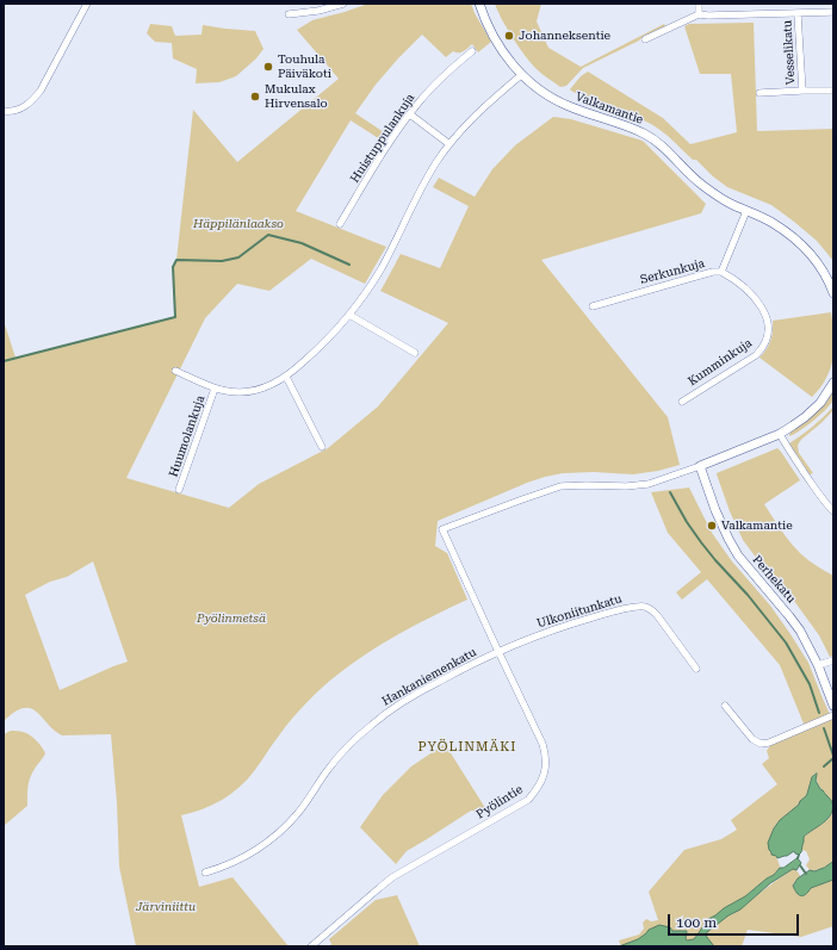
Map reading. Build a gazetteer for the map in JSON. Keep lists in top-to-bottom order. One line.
{"streets":{"street":["Vesselikatu","Valkamantie","Huistuppulankuja","Serkunkuja","Kumminkuja","Huumolankuja","Perhekatu","Ulkoniitunkatu","Hankaniemenkatu","Pyölintie"]},"crossings":[["Valkamantie","Serkunkuja"],["Serkunkuja","Kumminkuja"],["Perhekatu","Pyölintie"],["Ulkoniitunkatu","Hankaniemenkatu"],["Ulkoniitunkatu","Pyölintie"],["Hankaniemenkatu","Pyölintie"]],"districts":["PYÖLINMÄKI"],"parks":["Häppilänlaakso","Pyölinmetsä","Järviniittu"],"places":["Johanneksentie","Touhula Päiväkoti","Mukulax Hirvensalo","Valkamantie"],"scale_bar":"100 m"}
